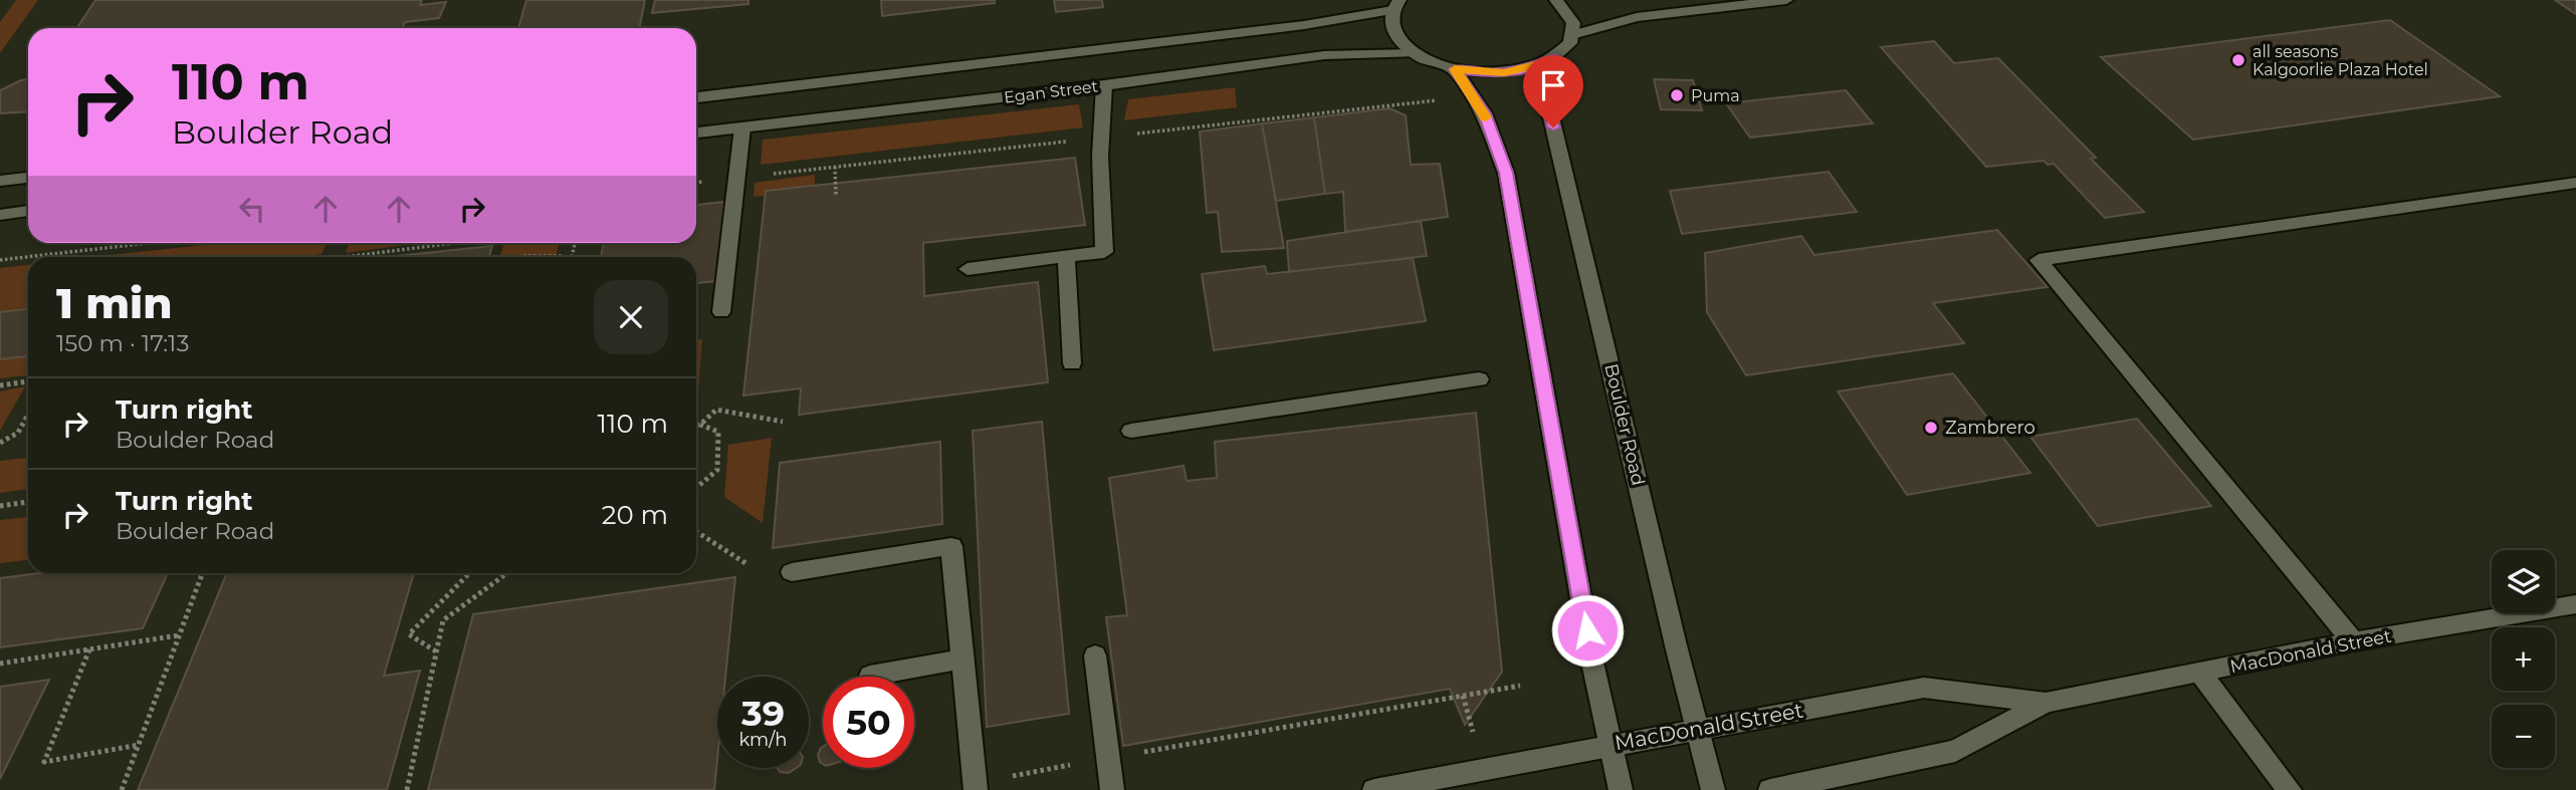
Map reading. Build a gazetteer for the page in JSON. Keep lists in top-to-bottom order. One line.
{"streets":{"street":["Egan Street","Boulder Road","MacDonald Street"]},"crossings":[["Boulder Road","MacDonald Street"]],"places":["all seasons Kalgoorlie Plaza Hotel","Puma","Zambrero"],"page":{"turn":["110 m","Boulder Road"],"heading":["1 min","150 m · 17:13"],"list":[{"name":"Turn right","note":"Boulder Road","value":"110 m"},{"name":"Turn right","note":"Boulder Road","value":"20 m"}],"map_buttons":["+","−"],"speed":"39 km/h","limit":"50"}}
